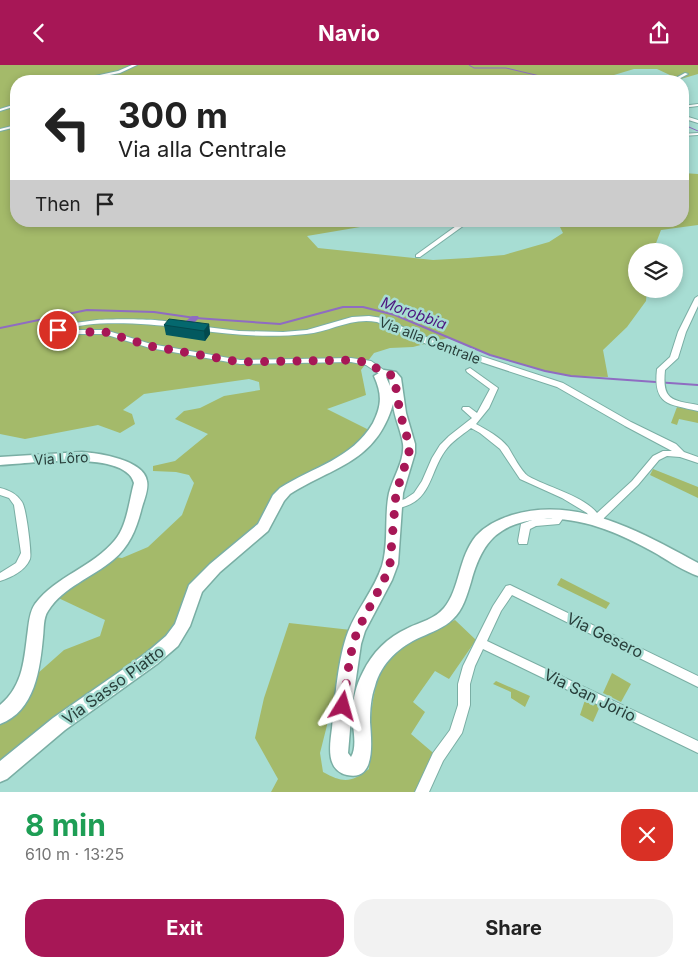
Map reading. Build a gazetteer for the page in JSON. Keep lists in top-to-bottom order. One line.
{"streets":{"street":["Via alla Centrale","Via Lôro","Via Gesero","Via Sasso Piatto","Via San Jorio"]},"crossings":[["Via alla Centrale","Via Sasso Piatto"],["Via Gesero","Via San Jorio"]],"water":["Morobbia"],"page":{"header":"Navio","turn":["300 m","Via alla Centrale"],"then":"Then","heading":["8 min","610 m · 13:25"],"buttons":["Exit","Share"]}}
